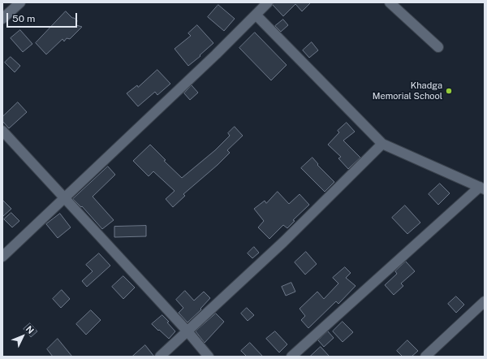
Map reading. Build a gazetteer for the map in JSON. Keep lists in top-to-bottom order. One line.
{"places":["Khadga Memorial School"],"scale_bar":"50 m","north":"top right"}
